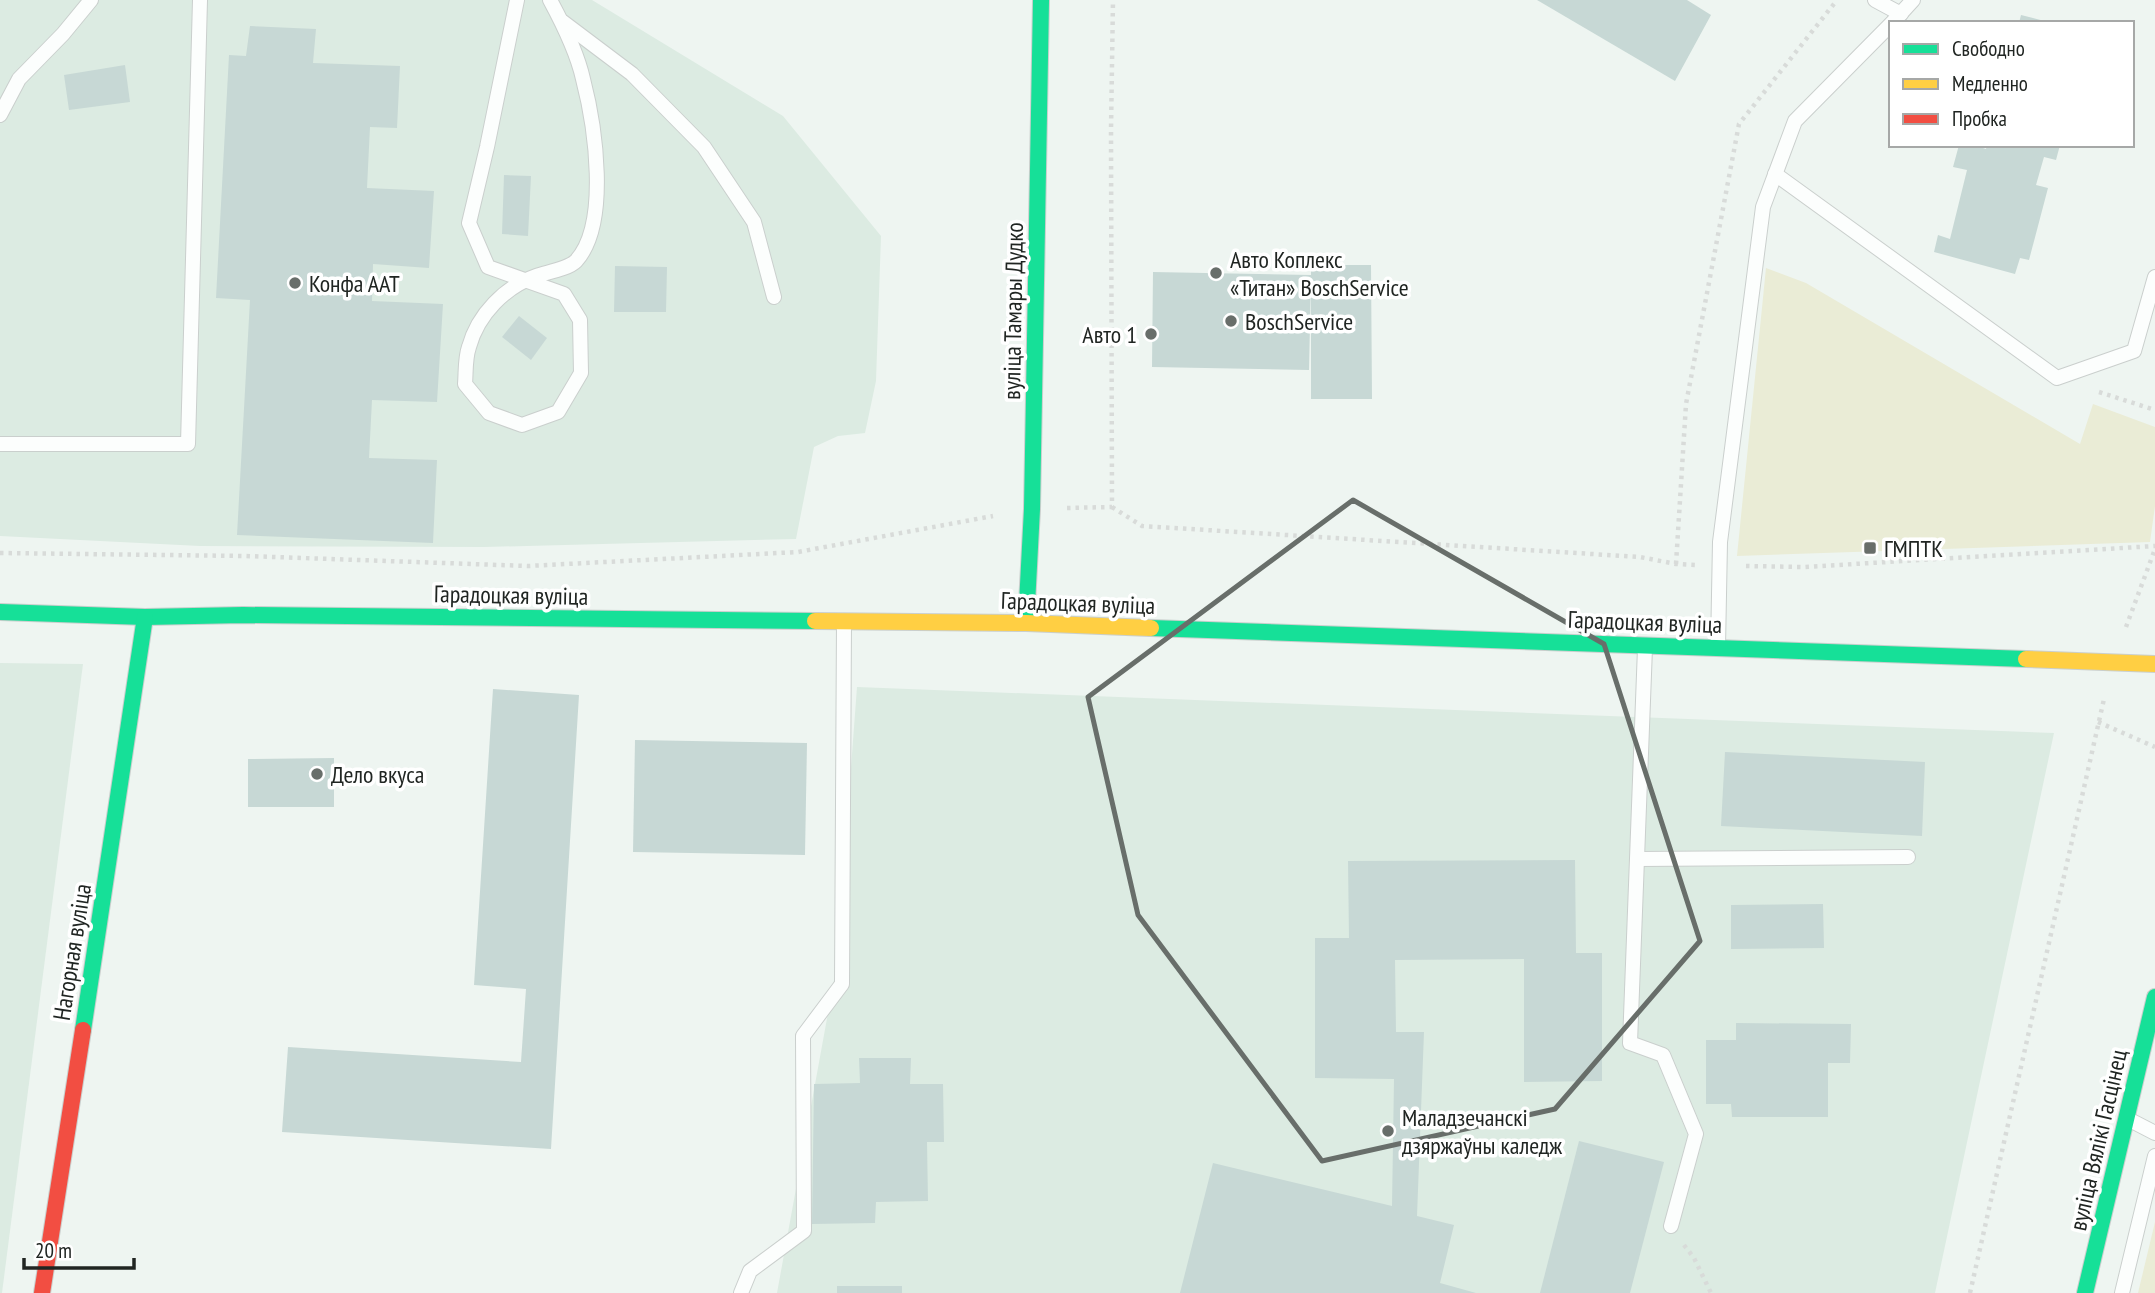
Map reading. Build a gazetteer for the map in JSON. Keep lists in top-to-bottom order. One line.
{"streets":{"street":["вуліца Тамары Дудко","Гарадоцкая вуліца","Нагорная вуліца","вуліца Вялікі Гасцінец"]},"crossings":[["вуліца Тамары Дудко","Гарадоцкая вуліца"],["Гарадоцкая вуліца","Нагорная вуліца"]],"places":{"other":["Авто Коплекс «Титан» BoschService","Конфа ААТ","BoschService","Авто 1","Дело вкуса","Маладзечанскі дзяржаўны каледж"],"transit":["ГМПТК"]},"legend":["Свободно","Медленно","Пробка"],"scale_bar":"20 m"}
